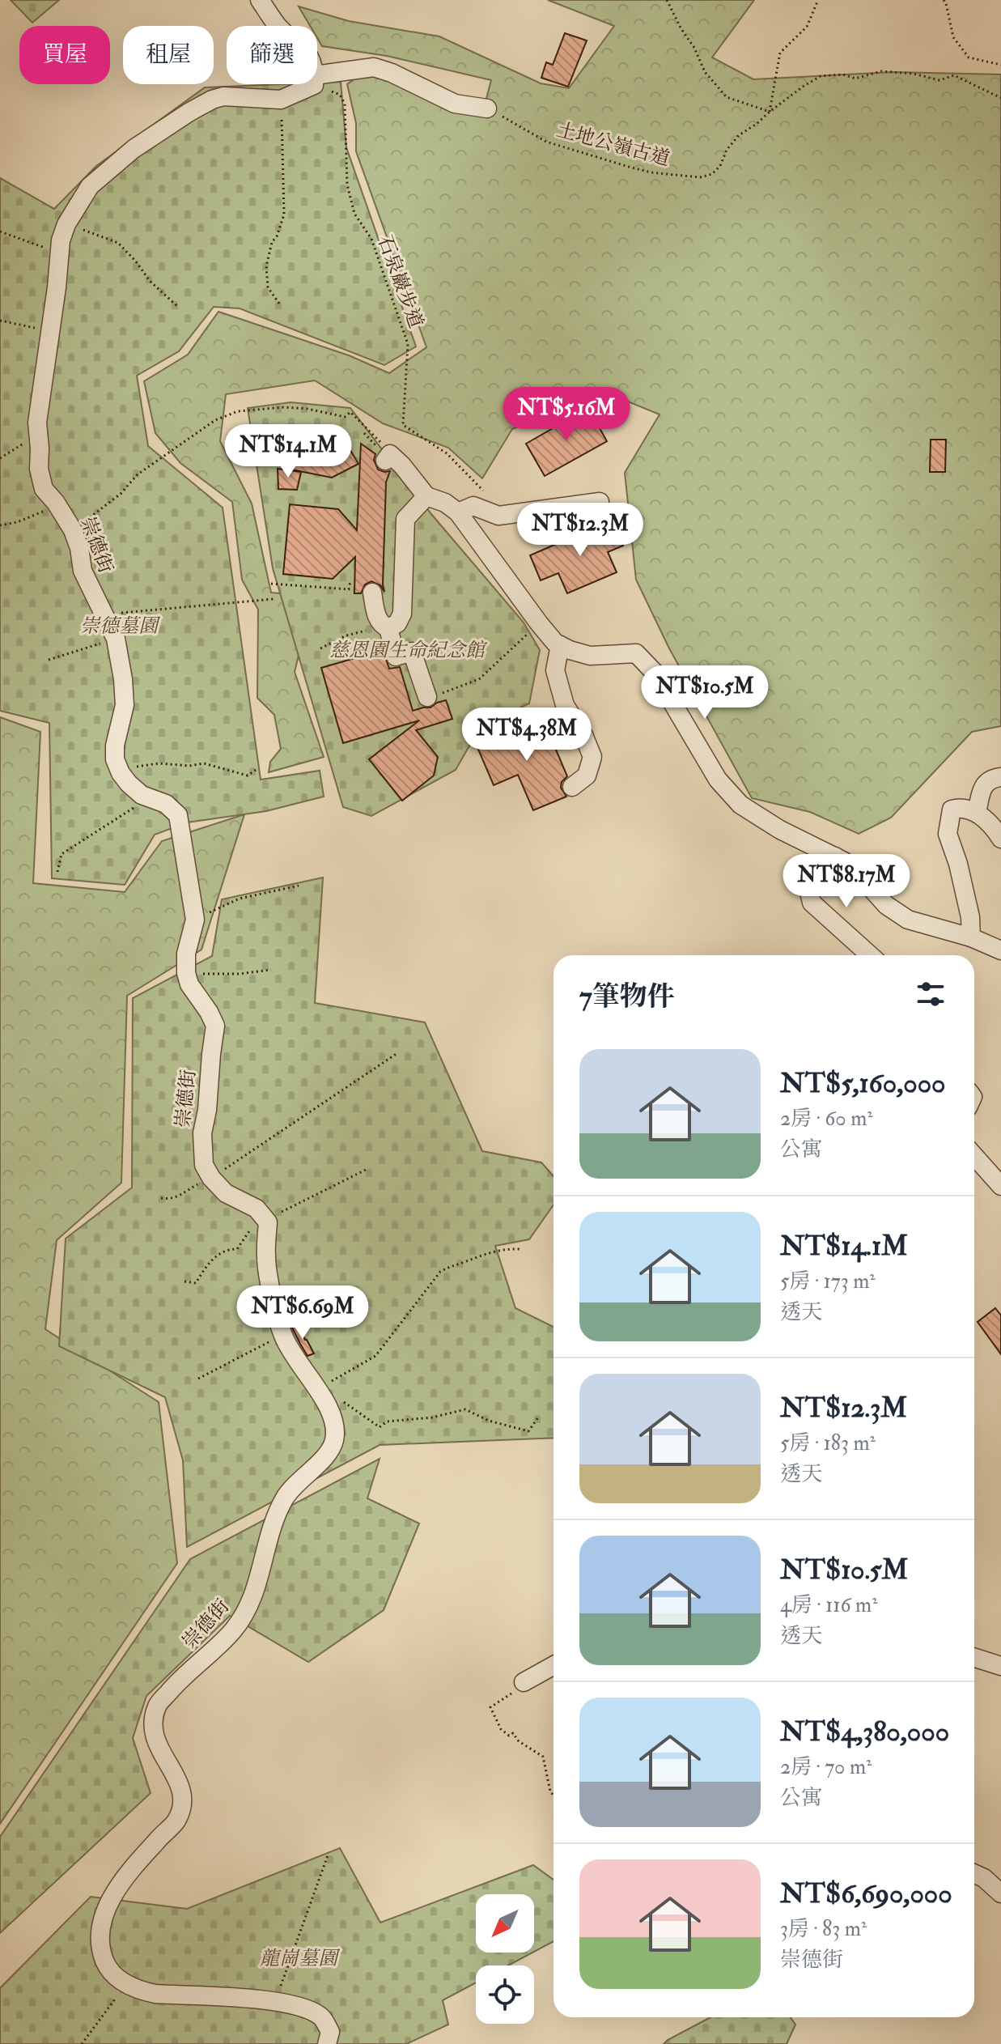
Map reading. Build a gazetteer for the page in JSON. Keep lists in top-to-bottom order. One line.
{"streets":{"street":["崇德街"],"path":["土地公嶺古道","石泉巖步道"]},"crossings":[["土地公嶺古道","崇德街"]],"parks":["崇德墓園","慈恩園生命紀念館","龍崗墓園"],"north":"bottom left","page":{"chip":["買屋","租屋","篩選"],"price":["NT$5.16M","NT$14.1M","NT$12.3M","NT$10.5M","NT$4.38M","NT$8.17M","NT$6.69M"],"heading":"7筆物件","list":[{"name":"NT$5,160,000","note":"2房 · 60 m² · 公寓"},{"name":"NT$14.1M","note":"5房 · 173 m² · 透天"},{"name":"NT$12.3M","note":"5房 · 183 m² · 透天"},{"name":"NT$10.5M","note":"4房 · 116 m² · 透天"},{"name":"NT$4,380,000","note":"2房 · 70 m² · 公寓"},{"name":"NT$6,690,000","note":"3房 · 83 m² · 崇德街"}]}}
